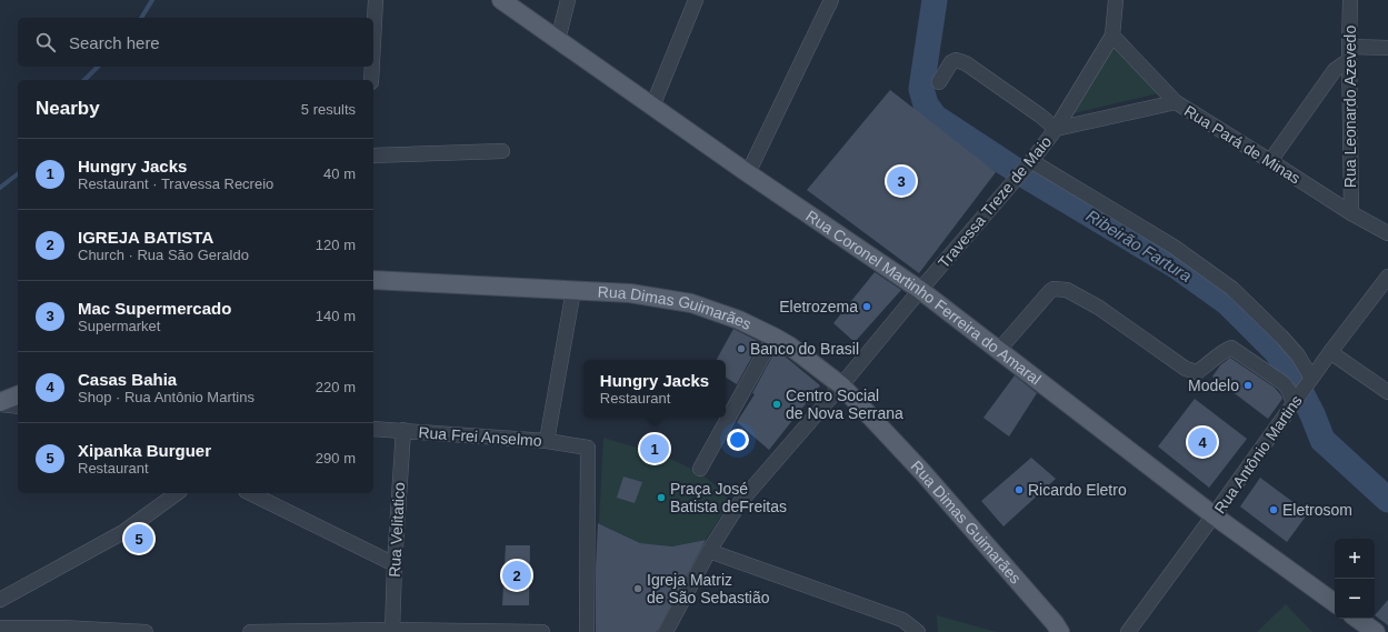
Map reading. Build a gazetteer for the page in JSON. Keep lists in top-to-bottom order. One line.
{"streets":{"main road":["Rua Coronel Martinho Ferreira do Amaral","Rua Dimas Guimarães"],"street":["Rua Leonardo Azevedo","Rua Pará de Minas","Travessa Treze de Maio","Rua Frei Anselmo","Rua Antônio Martins","Rua Velitatico"]},"crossings":[["Rua Leonardo Azevedo","Rua Pará de Minas"],["Rua Pará de Minas","Travessa Treze de Maio"],["Travessa Treze de Maio","Rua Coronel Martinho Ferreira do Amaral"],["Travessa Treze de Maio","Rua Dimas Guimarães"],["Rua Coronel Martinho Ferreira do Amaral","Rua Antônio Martins"],["Rua Frei Anselmo","Rua Velitatico"]],"water":["Ribeirão Fartura"],"places":["Eletrozema","Banco do Brasil","Modelo","Centro Social de Nova Serrana","Ricardo Eletro","Praça José Batista deFreitas","Eletrosom","Igreja Matriz de São Sebastião"],"page":{"search":"Search here","heading":["Nearby","5 results"],"list":[{"mark":"1","name":"Hungry Jacks","note":"Restaurant · Travessa Recreio","value":"40 m"},{"mark":"2","name":"IGREJA BATISTA","note":"Church · Rua São Geraldo","value":"120 m"},{"mark":"3","name":"Mac Supermercado","note":"Supermarket","value":"140 m"},{"mark":"4","name":"Casas Bahia","note":"Shop · Rua Antônio Martins","value":"220 m"},{"mark":"5","name":"Xipanka Burguer","note":"Restaurant","value":"290 m"}],"pins":["3","4","1","5","2"],"popup":["Hungry Jacks","Restaurant"],"map_buttons":["+","−"]}}
